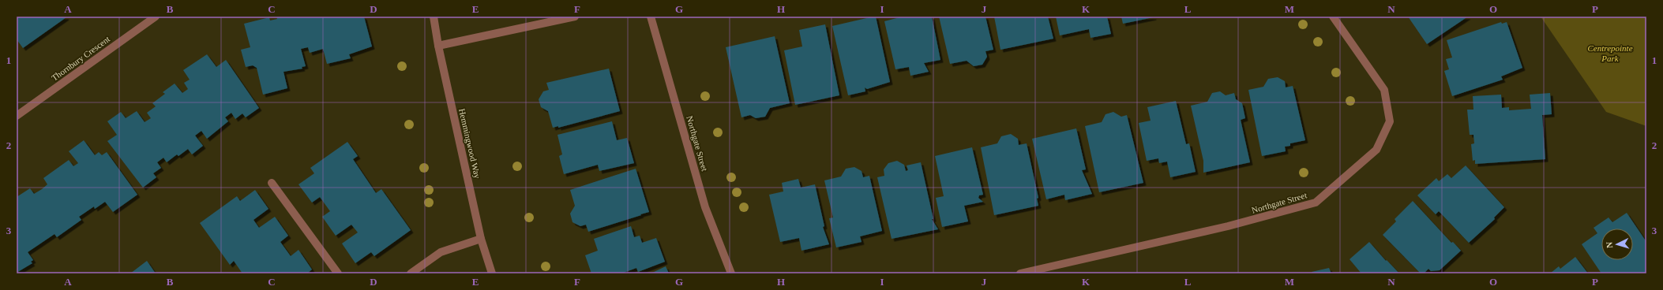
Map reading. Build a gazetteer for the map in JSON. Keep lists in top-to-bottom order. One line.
{"streets":{"street":["Thornbury Crescent","Hemmingwood Way","Northgate Street"]},"parks":["Centrepointe Park"],"north":"left","grid":{"columns":["A","B","C","D","E","F","G","H","I","J","K","L","M","N","O","P"],"rows":["1","2","3"]}}
